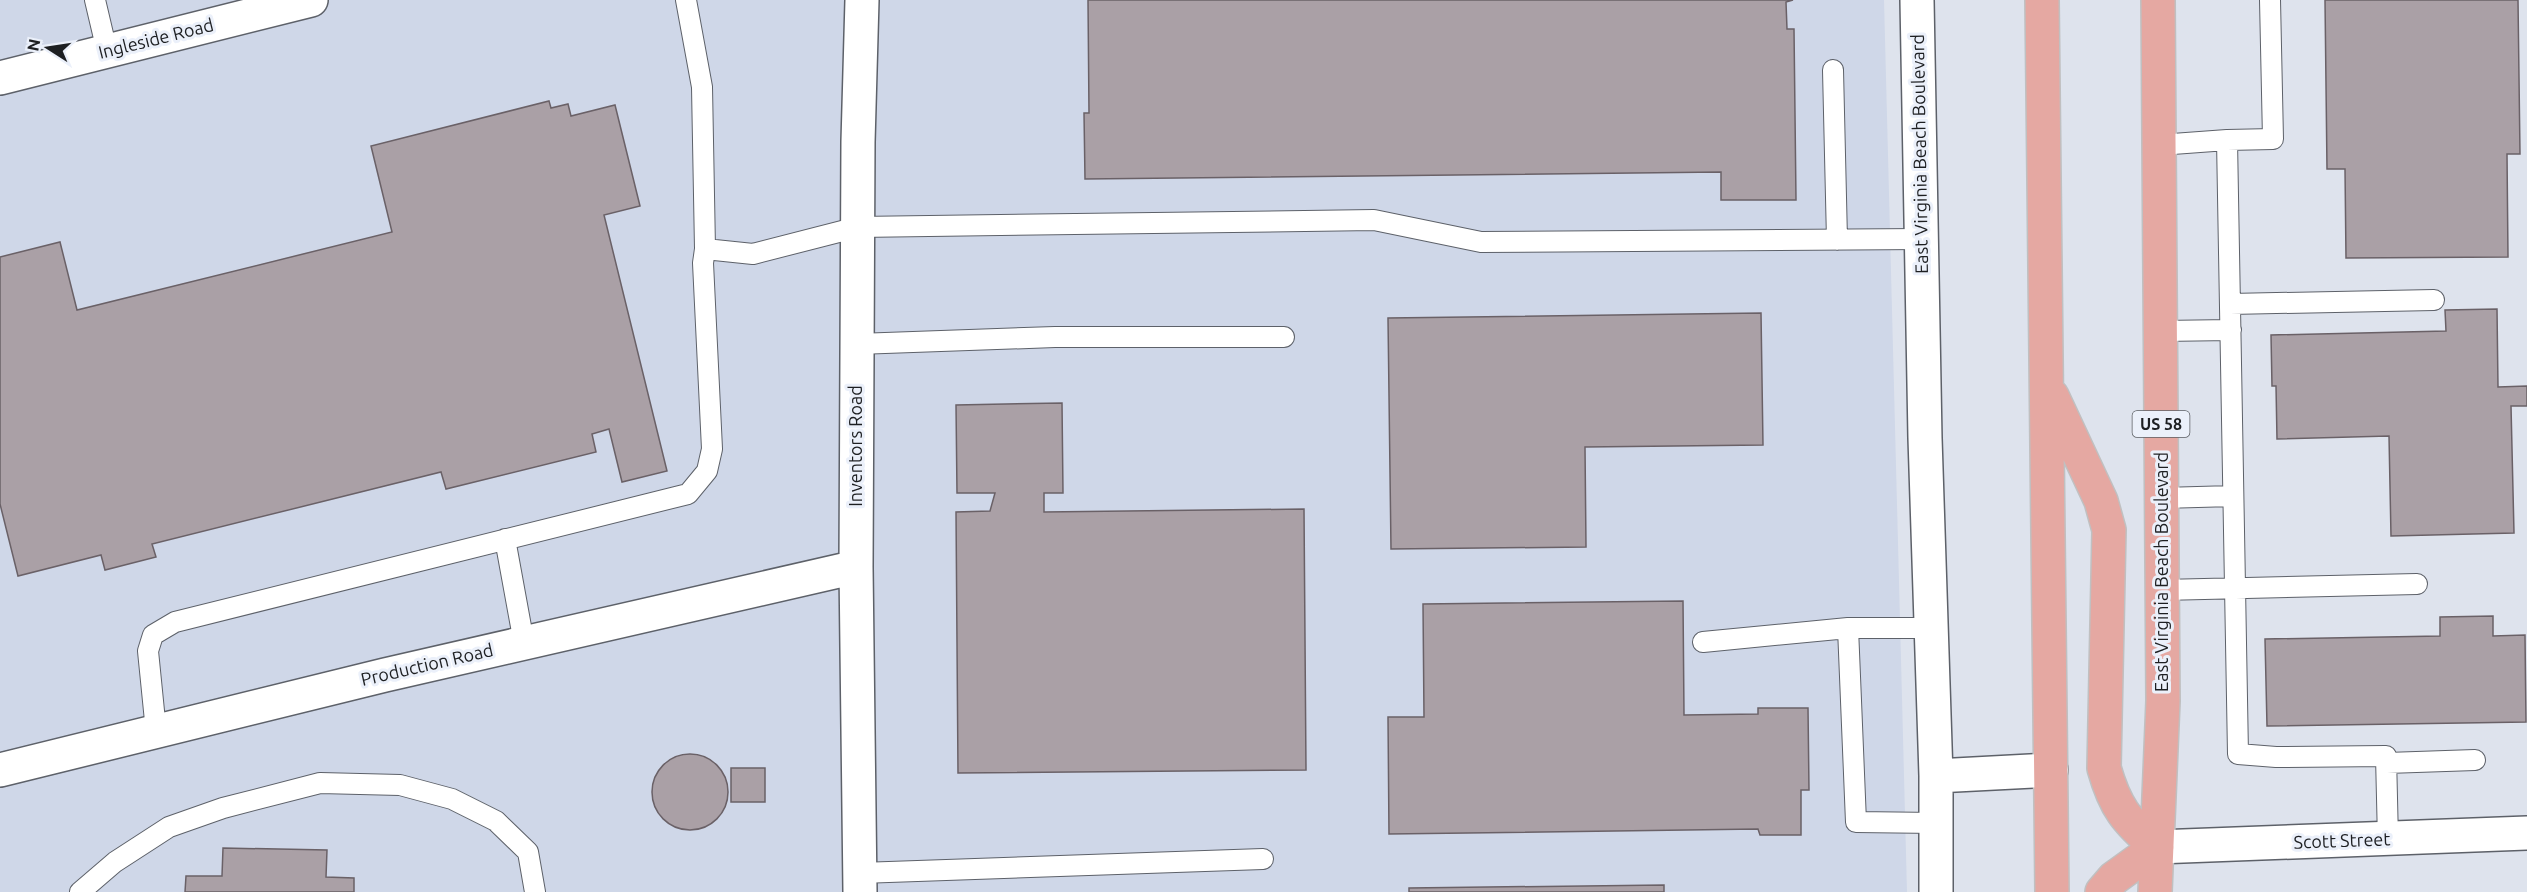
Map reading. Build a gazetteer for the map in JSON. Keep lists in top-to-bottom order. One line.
{"streets":{"main road":["East Virginia Beach Boulevard","US 58"],"street":["Ingleside Road","Inventors Road","Production Road","Scott Street"]},"crossings":[["East Virginia Beach Boulevard","Scott Street"],["Inventors Road","Production Road"]],"north":"left"}
